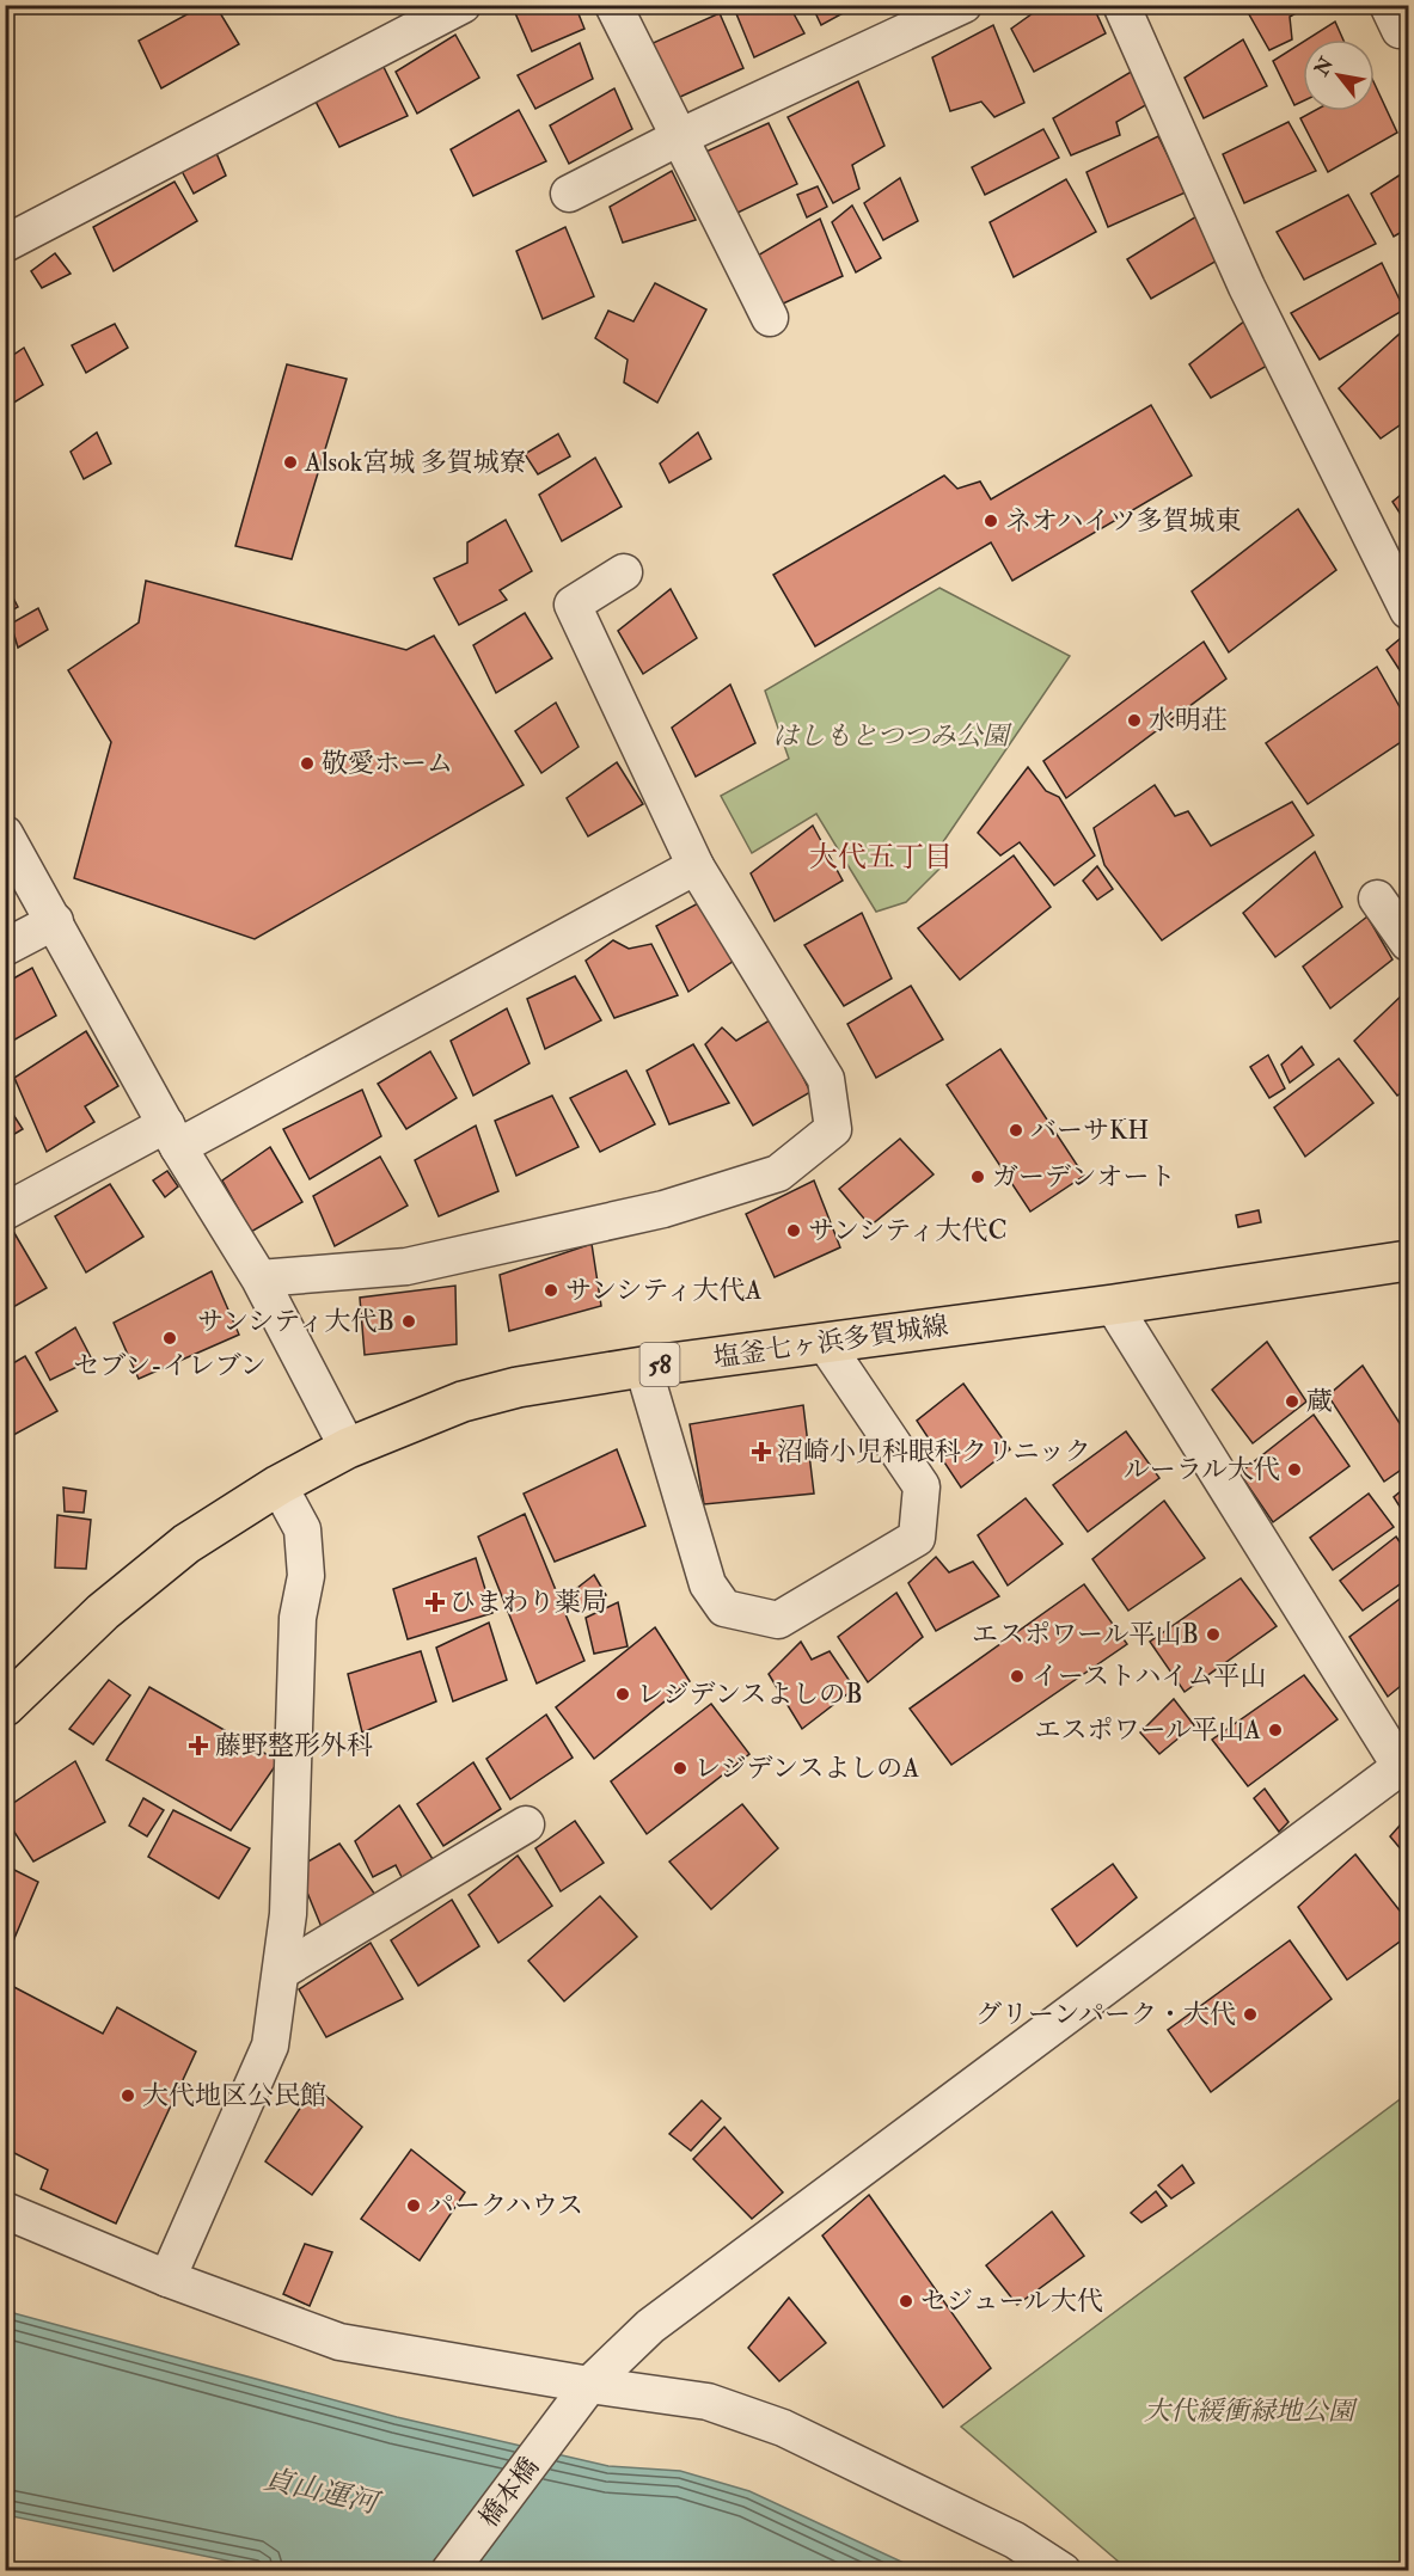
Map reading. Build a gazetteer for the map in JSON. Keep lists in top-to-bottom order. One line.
{"streets":{"main road":["塩釜七ヶ浜多賀城線","58"],"street":["橋本橋"]},"districts":["大代五丁目"],"water":["貞山運河"],"parks":["はしもとつつみ公園","大代緩衝緑地公園"],"places":{"other":["Alsok宮城 多賀城寮","ネオハイツ多賀城東","水明荘","敬愛ホーム","バーサKH","ガーデンオート","サンシティ大代C","サンシティ大代A","サンシティ大代B","セブン-イレブン","蔵","ルーラル大代","エスポワール平山B","イーストハイム平山","レジデンスよしのB","エスポワール平山A","レジデンスよしのA","グリーンパーク・大代","大代地区公民館","パークハウス","セジュール大代"],"health":["沼崎小児科眼科クリニック","ひまわり薬局","藤野整形外科"]},"north":"top left"}
